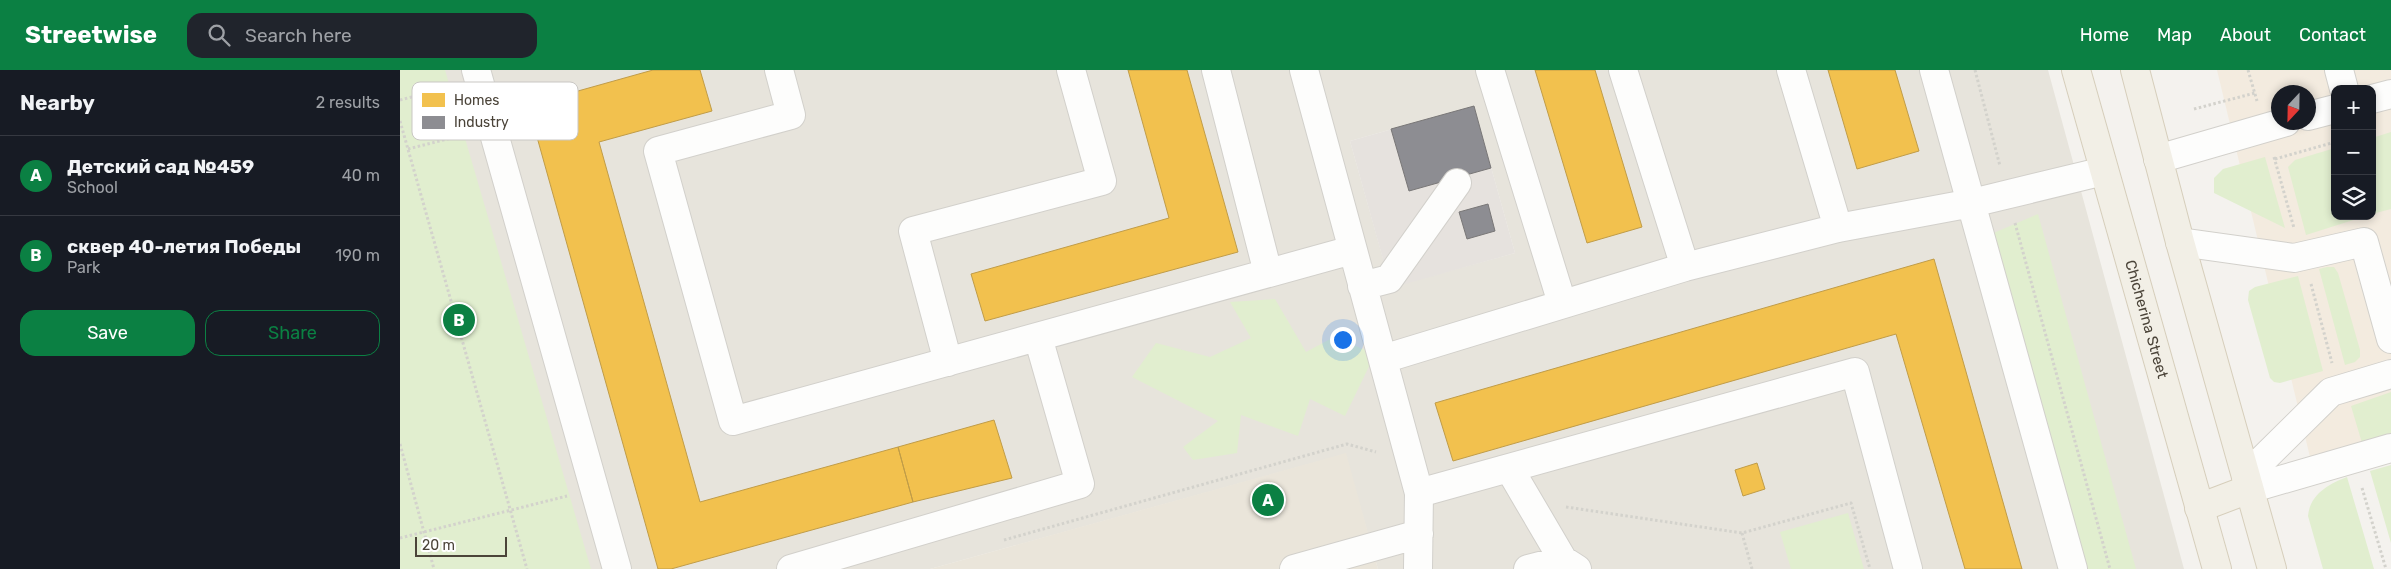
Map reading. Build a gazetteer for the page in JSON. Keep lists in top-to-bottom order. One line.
{"streets":{"main road":["Chicherina Street"]},"legend":["Homes","Industry"],"scale_bar":"20 m","north":"bottom","page":{"header":"Streetwise","search":"Search here","nav":["Home","Map","About","Contact"],"heading":["Nearby","2 results"],"map_buttons":["+","−"],"list":[{"mark":"A","name":"Детский сад №459","note":"School","value":"40 m"},{"mark":"B","name":"сквер 40-летия Победы","note":"Park","value":"190 m"}],"buttons":["Save","Share"],"pins":["B","A"],"scale":"20 m"}}
